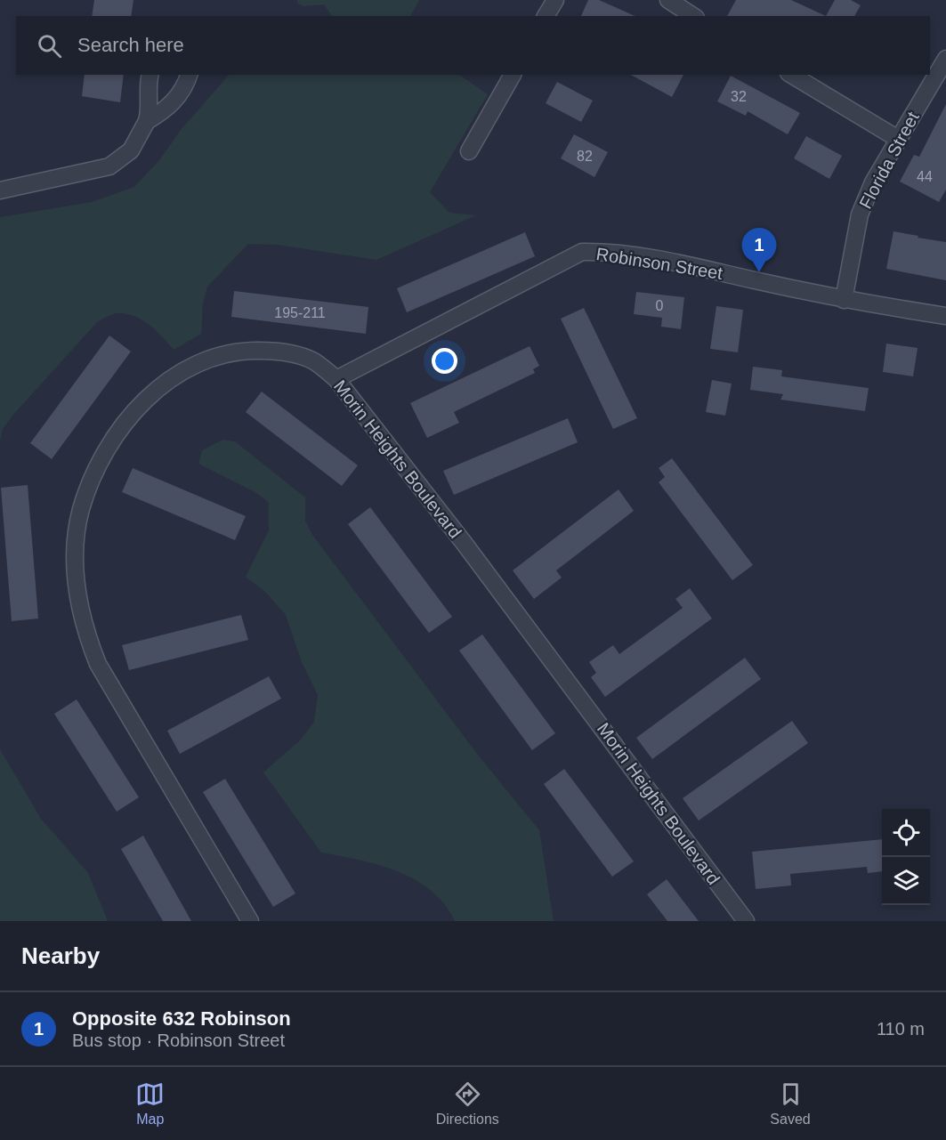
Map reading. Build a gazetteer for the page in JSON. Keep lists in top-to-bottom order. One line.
{"streets":{"street":["Florida Street","Robinson Street","Morin Heights Boulevard"]},"crossings":[["Florida Street","Robinson Street"],["Robinson Street","Morin Heights Boulevard"]],"house_numbers":["32","82","44","0","195-211"],"page":{"search":"Search here","pins":"1","heading":"Nearby","list":[{"mark":"1","name":"Opposite 632 Robinson","note":"Bus stop · Robinson Street","value":"110 m"}],"nav":["Map","Directions","Saved"]}}
